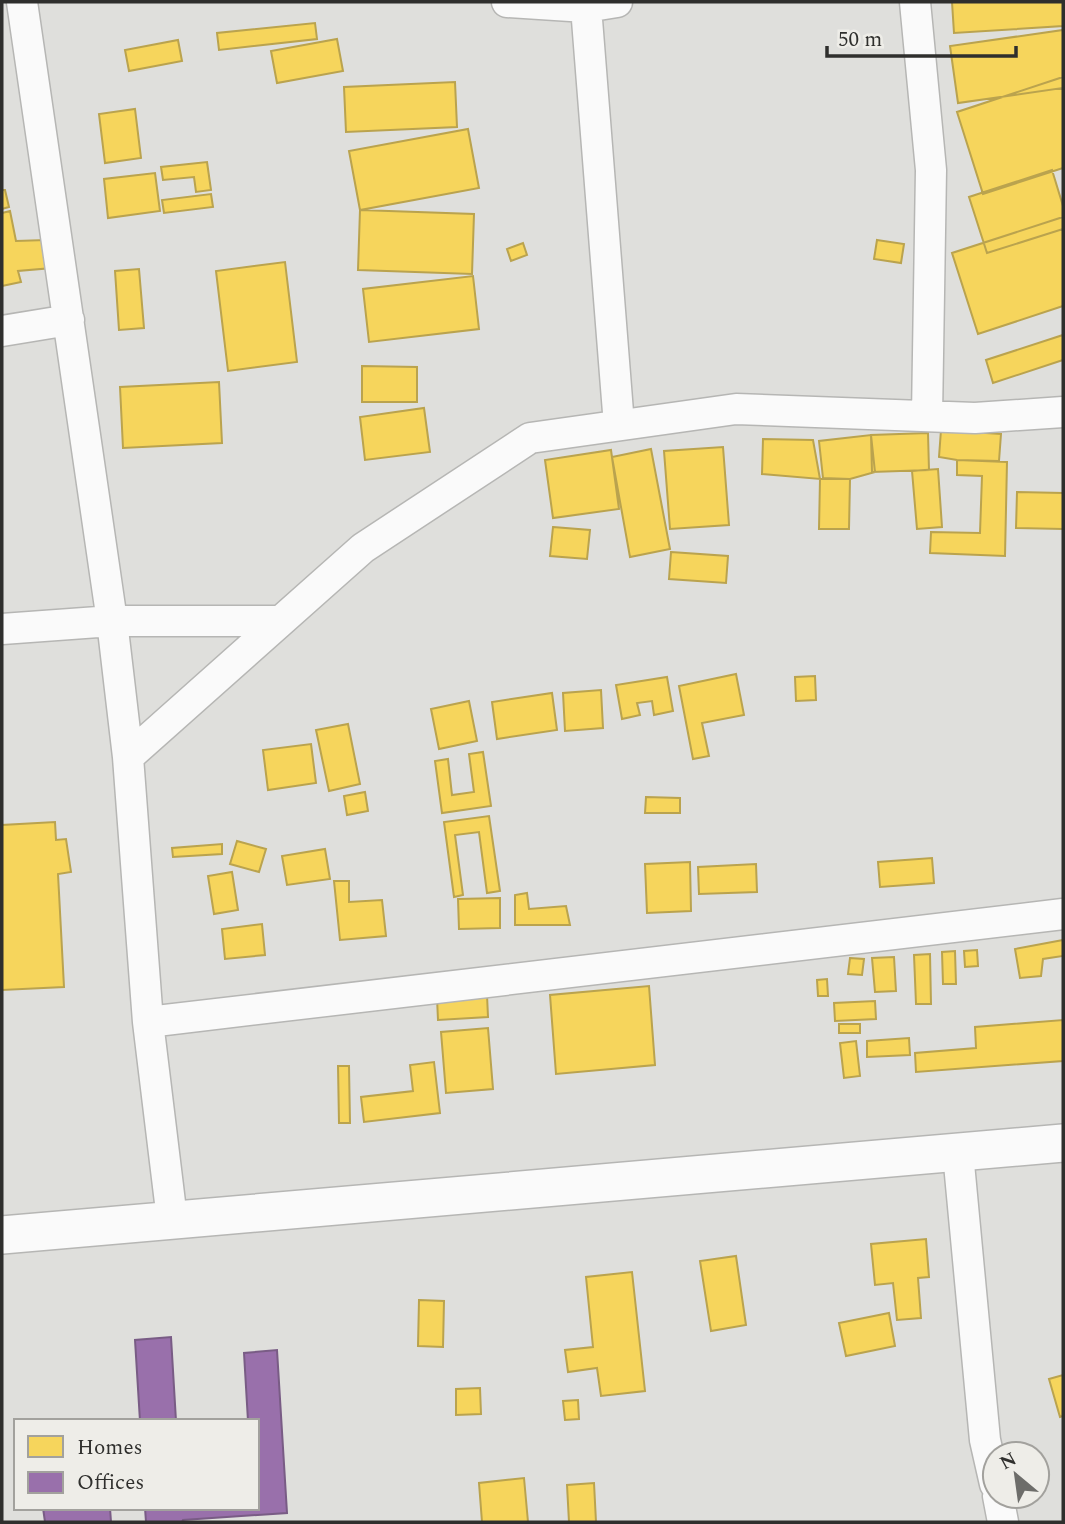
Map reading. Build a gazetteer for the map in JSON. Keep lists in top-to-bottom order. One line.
{"legend":["Homes","Offices"],"scale_bar":"50 m","north":"top left"}
